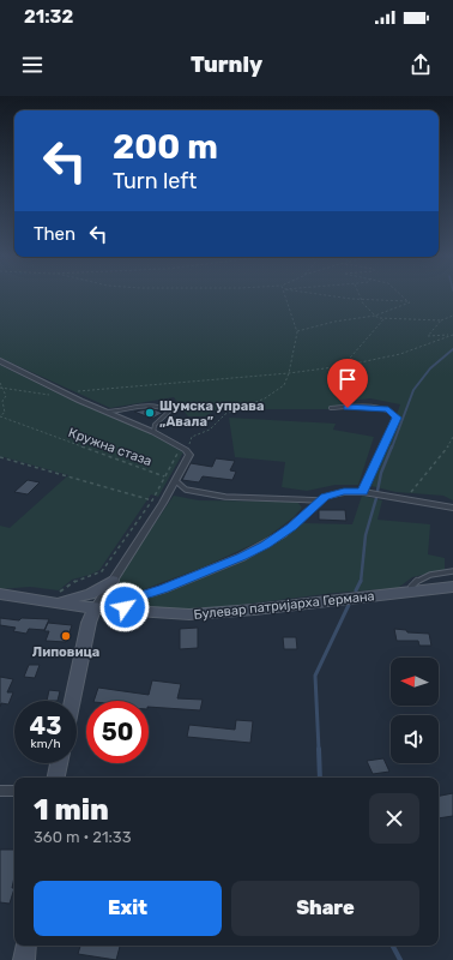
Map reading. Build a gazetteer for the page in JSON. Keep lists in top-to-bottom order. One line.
{"streets":{"main road":["Булевар патријарха Германа"],"path":["Кружна стаза"]},"places":["Шумска управа „Авала”","Липовица"],"north":"left","page":{"status":"21:32","header":"Turnly","turn":["200 m","Turn left"],"then":"Then","speed":"43 km/h","limit":"50","heading":["1 min","360 m · 21:33"],"buttons":["Exit","Share"]}}
